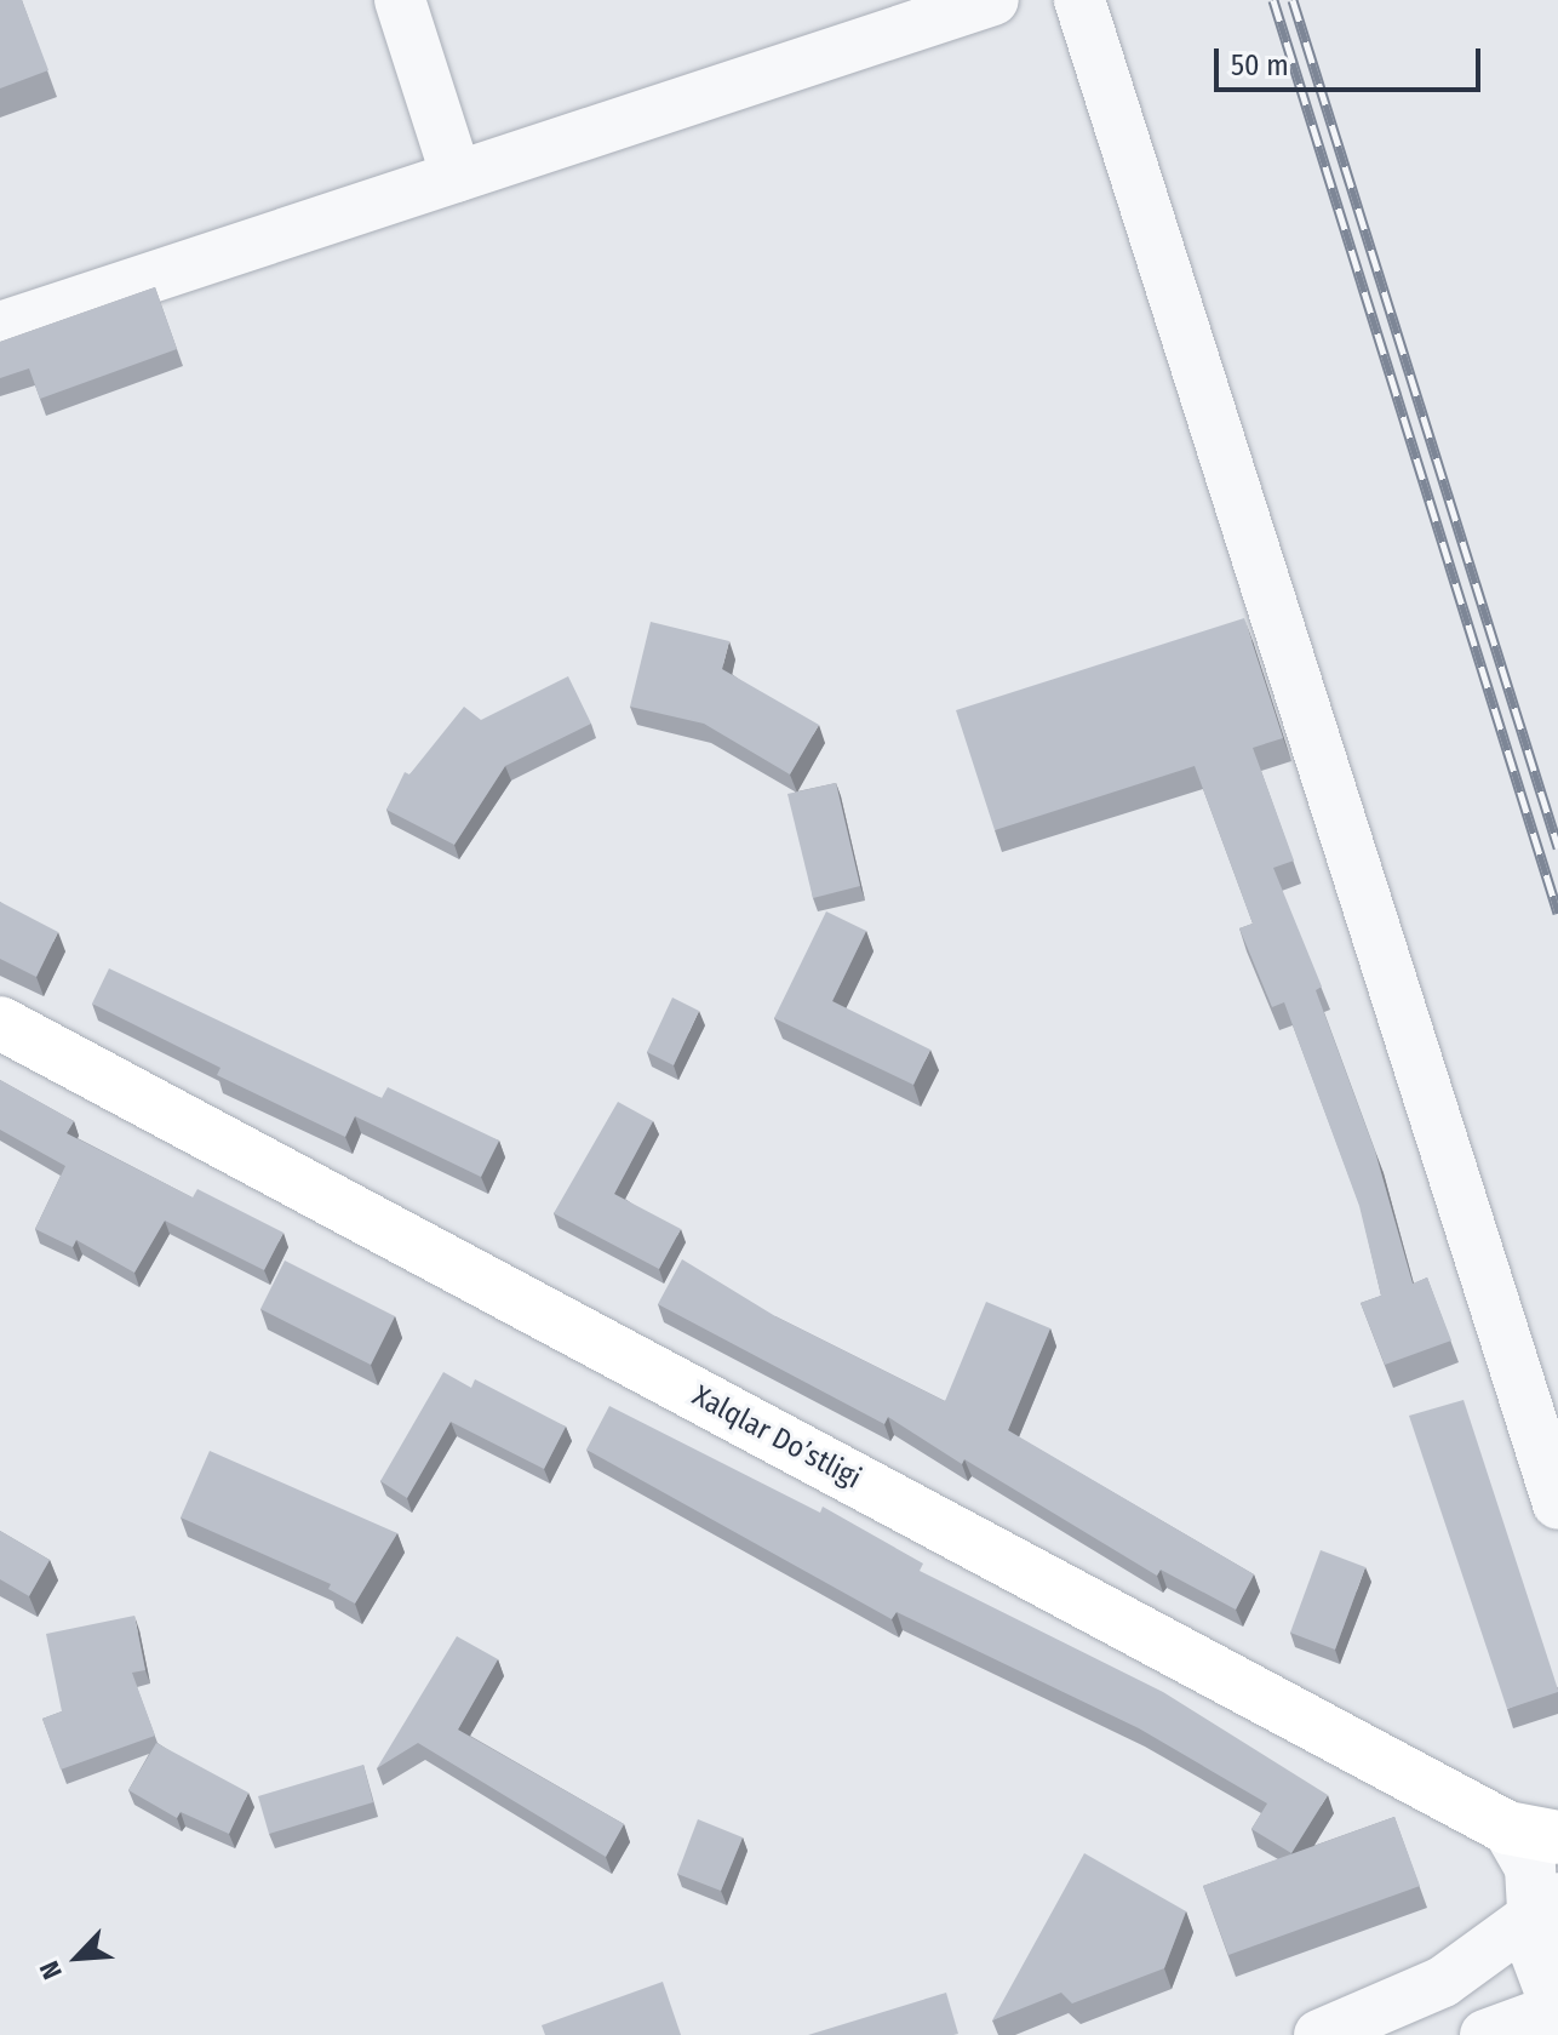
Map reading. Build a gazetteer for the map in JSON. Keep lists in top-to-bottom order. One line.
{"streets":{"main road":["Xalqlar Do’stligi"]},"scale_bar":"50 m","north":"bottom left"}
